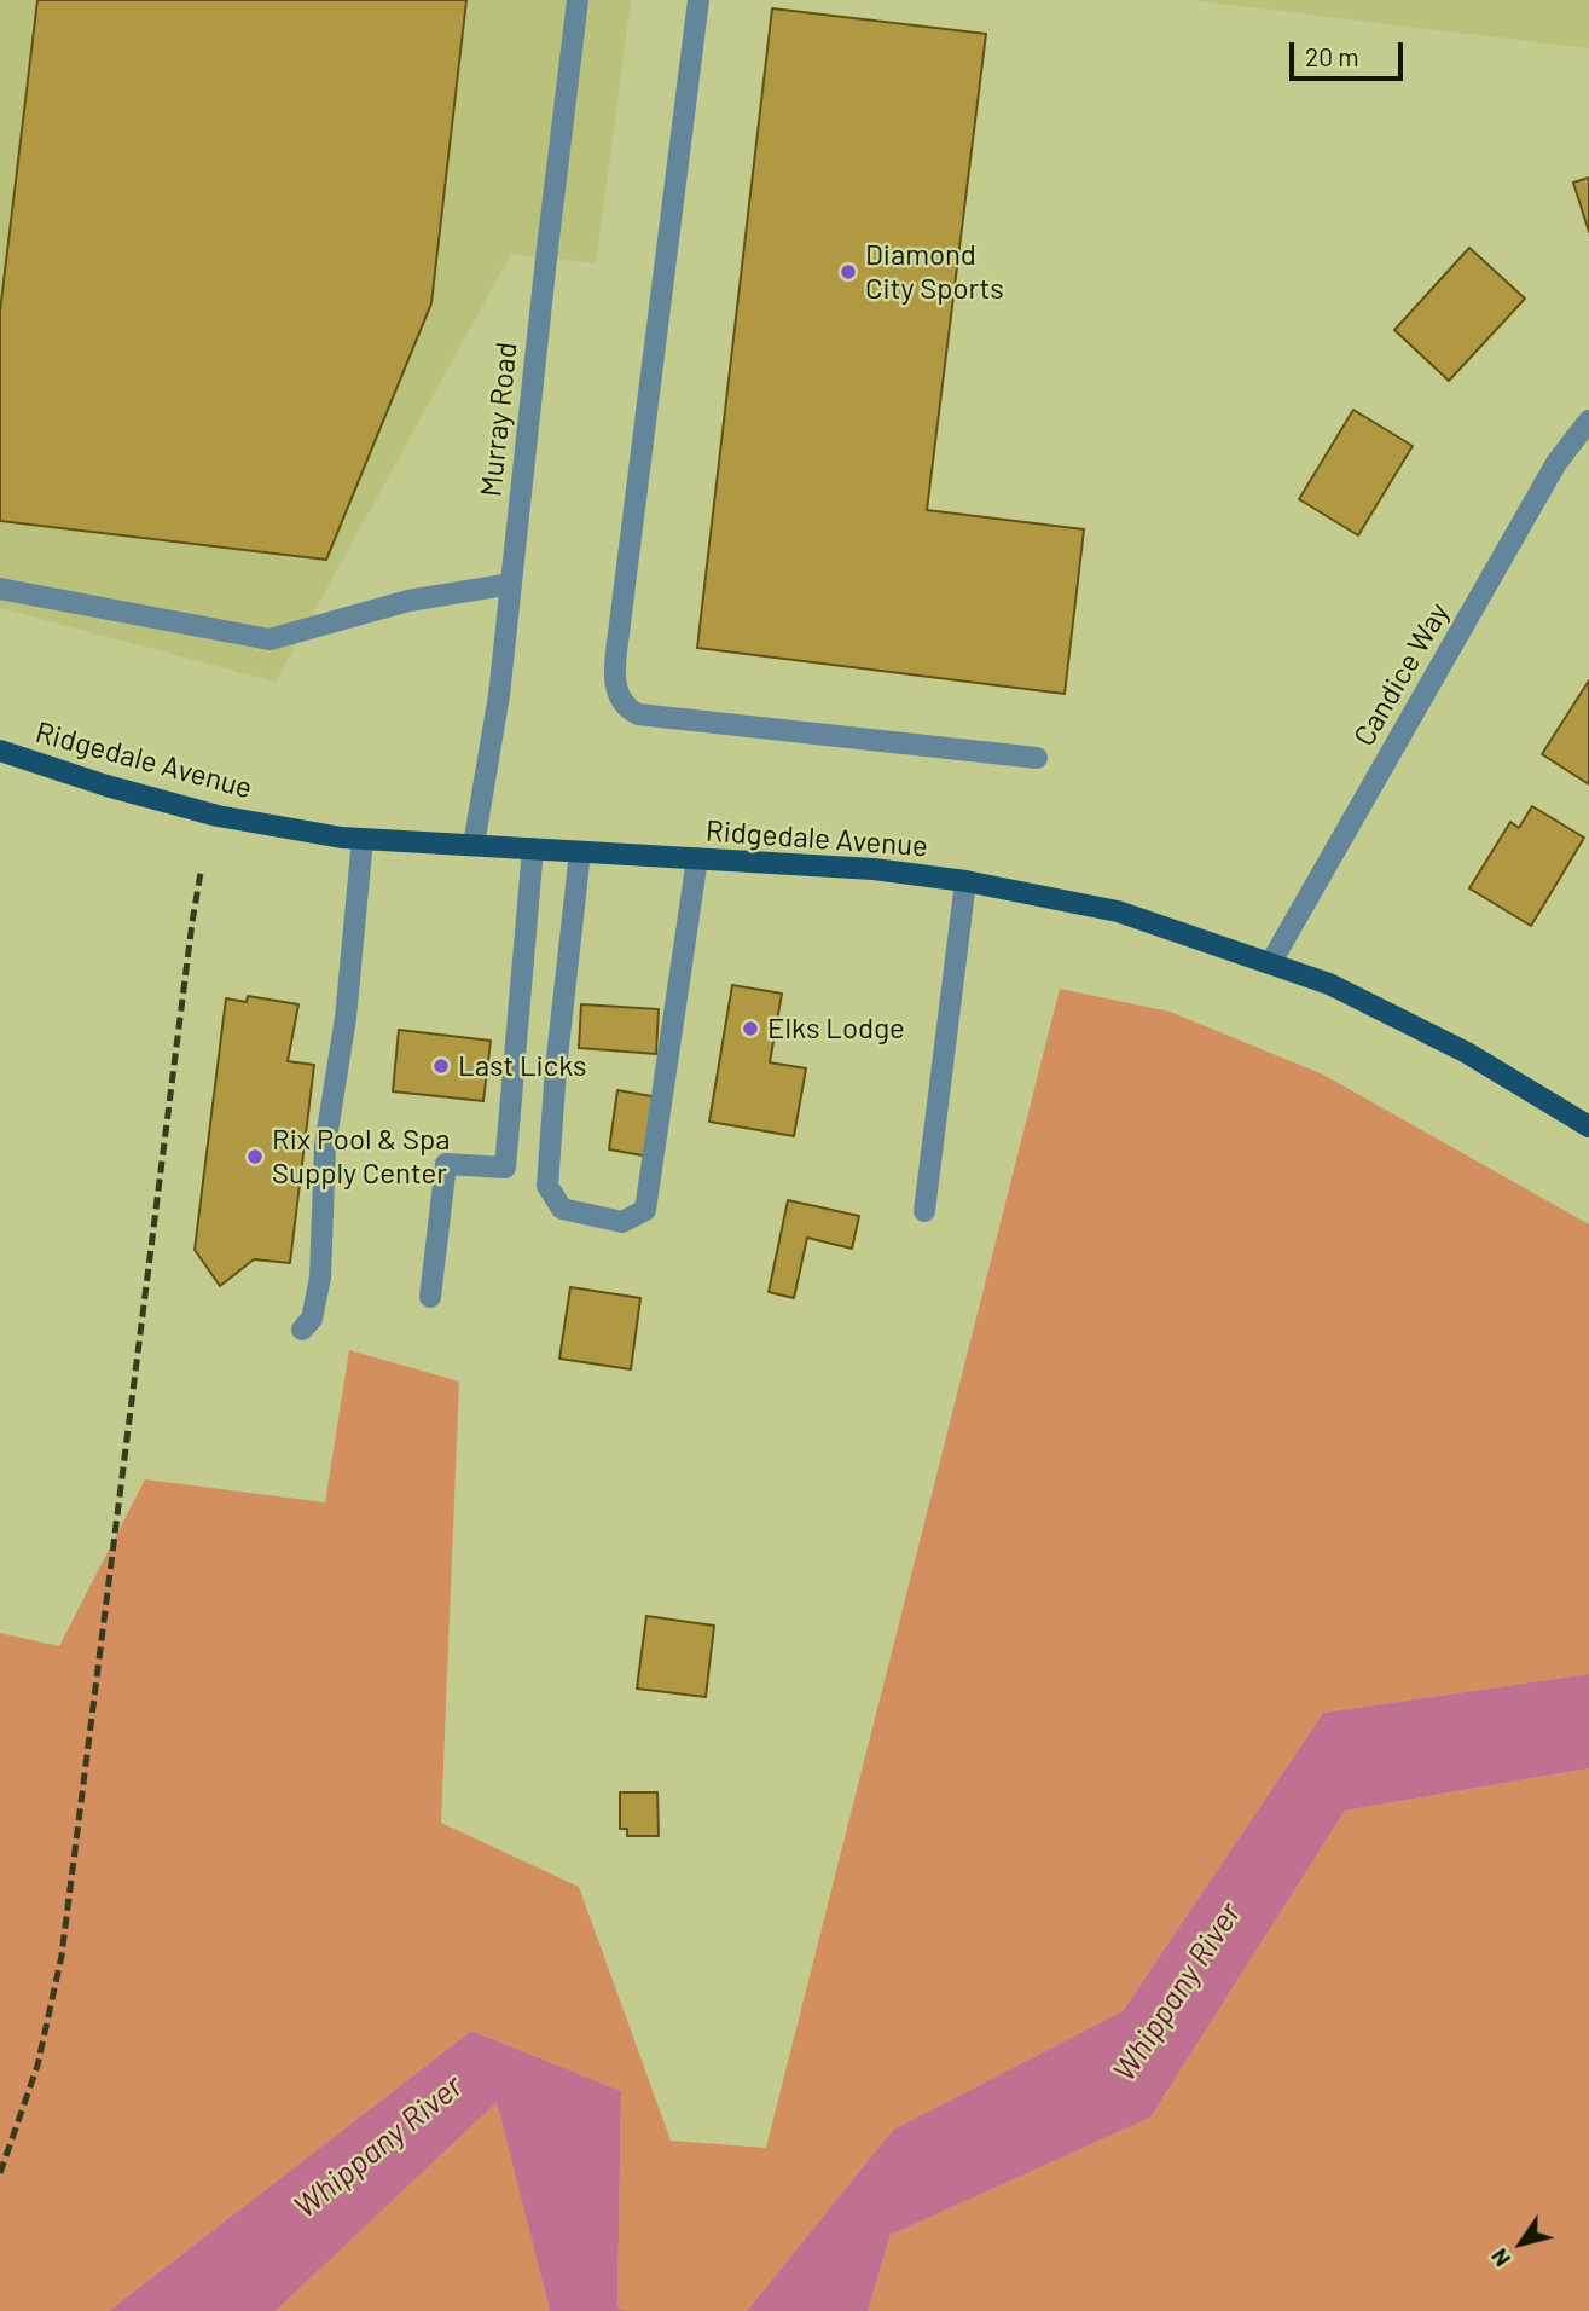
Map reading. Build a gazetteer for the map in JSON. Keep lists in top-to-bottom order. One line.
{"streets":{"main road":["Ridgedale Avenue"],"street":["Murray Road","Candice Way"]},"crossings":[["Murray Road","Ridgedale Avenue"],["Candice Way","Ridgedale Avenue"]],"water":["Whippany River"],"places":["Diamond City Sports","Elks Lodge","Last Licks","Rix Pool & Spa Supply Center"],"scale_bar":"20 m","north":"bottom left"}
